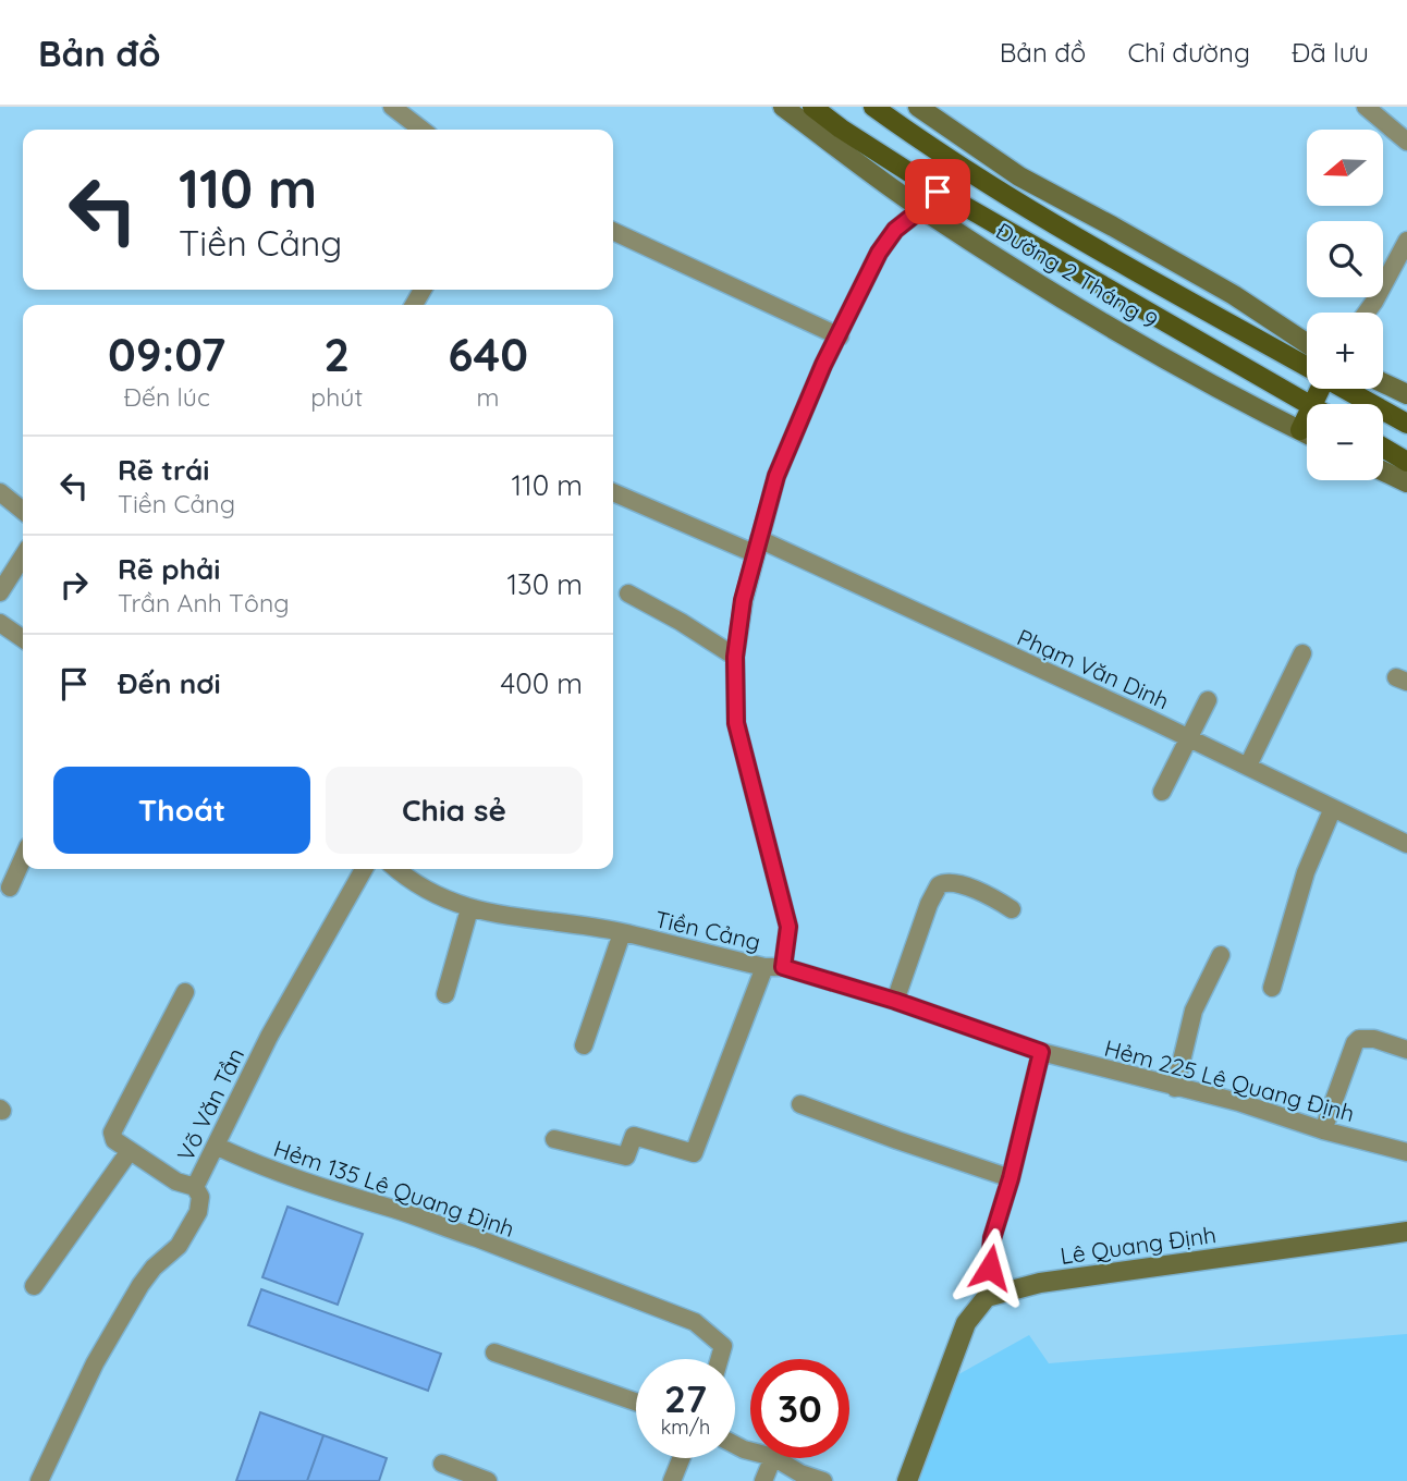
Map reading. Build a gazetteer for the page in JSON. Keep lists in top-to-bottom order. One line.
{"streets":{"main road":["Đường 2 Tháng 9","Lê Quang Định"],"street":["Phạm Văn Dinh","Tiền Cảng","Hẻm 225 Lê Quang Định","Võ Văn Tần","Hẻm 135 Lê Quang Định"]},"crossings":[["Tiền Cảng","Hẻm 225 Lê Quang Định"],["Võ Văn Tần","Hẻm 135 Lê Quang Định"]],"north":"left","page":{"header":"Bản đồ","nav":["Bản đồ","Chỉ đường","Đã lưu"],"map_buttons":["+","−"],"turn":["110 m","Tiền Cảng"],"eta":["09:07","Đến lúc","2","phút","640","m"],"list":[{"name":"Rẽ trái","note":"Tiền Cảng","value":"110 m"},{"name":"Rẽ phải","note":"Trần Anh Tông","value":"130 m"},{"name":"Đến nơi","value":"400 m"}],"buttons":["Thoát","Chia sẻ"],"speed":"27 km/h","limit":"30"}}
